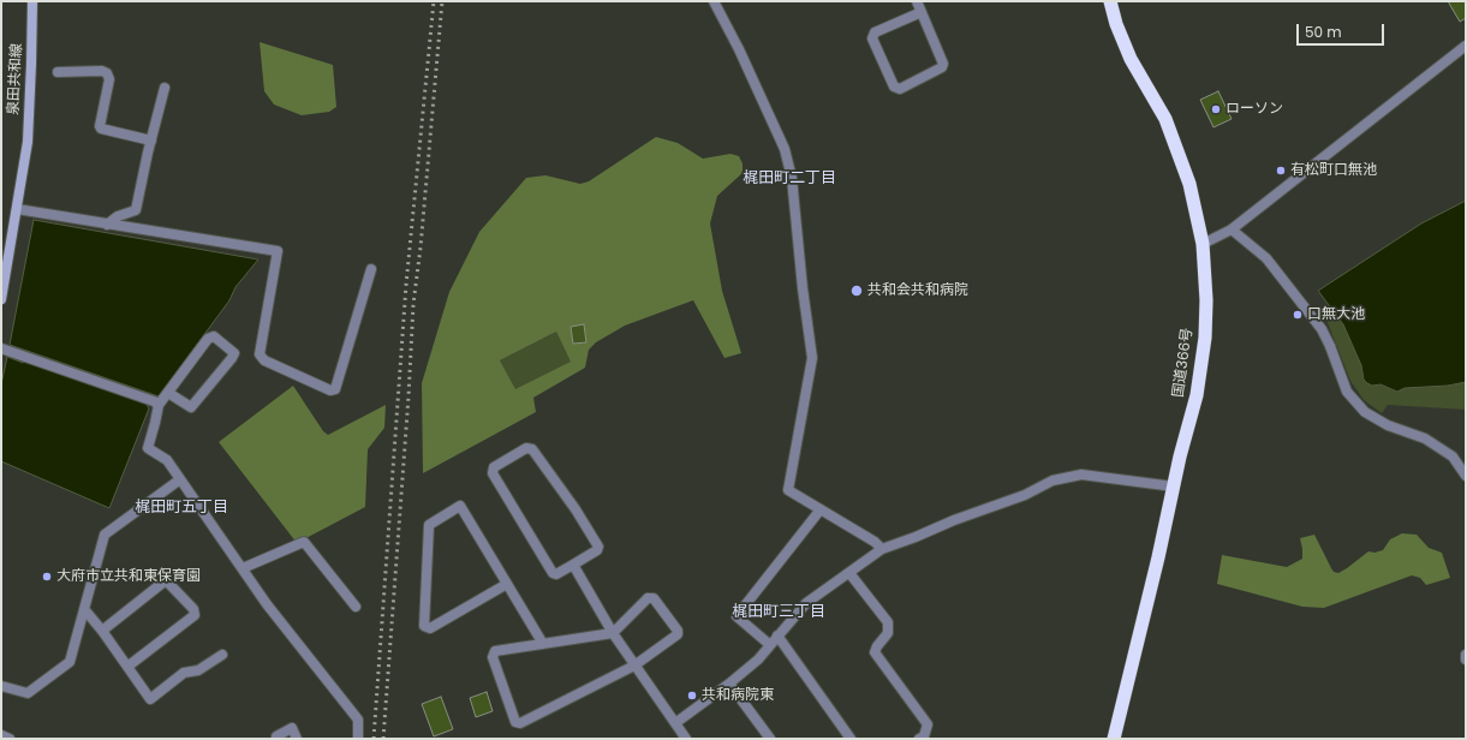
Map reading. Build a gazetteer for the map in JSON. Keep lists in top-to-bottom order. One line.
{"streets":{"highway":["国道366号"],"main road":["泉田共和線"]},"districts":["梶田町二丁目","梶田町五丁目","梶田町三丁目"],"places":["ローソン","有松町口無池","共和会共和病院","口無大池","大府市立共和東保育園","共和病院東"],"scale_bar":"50 m"}
